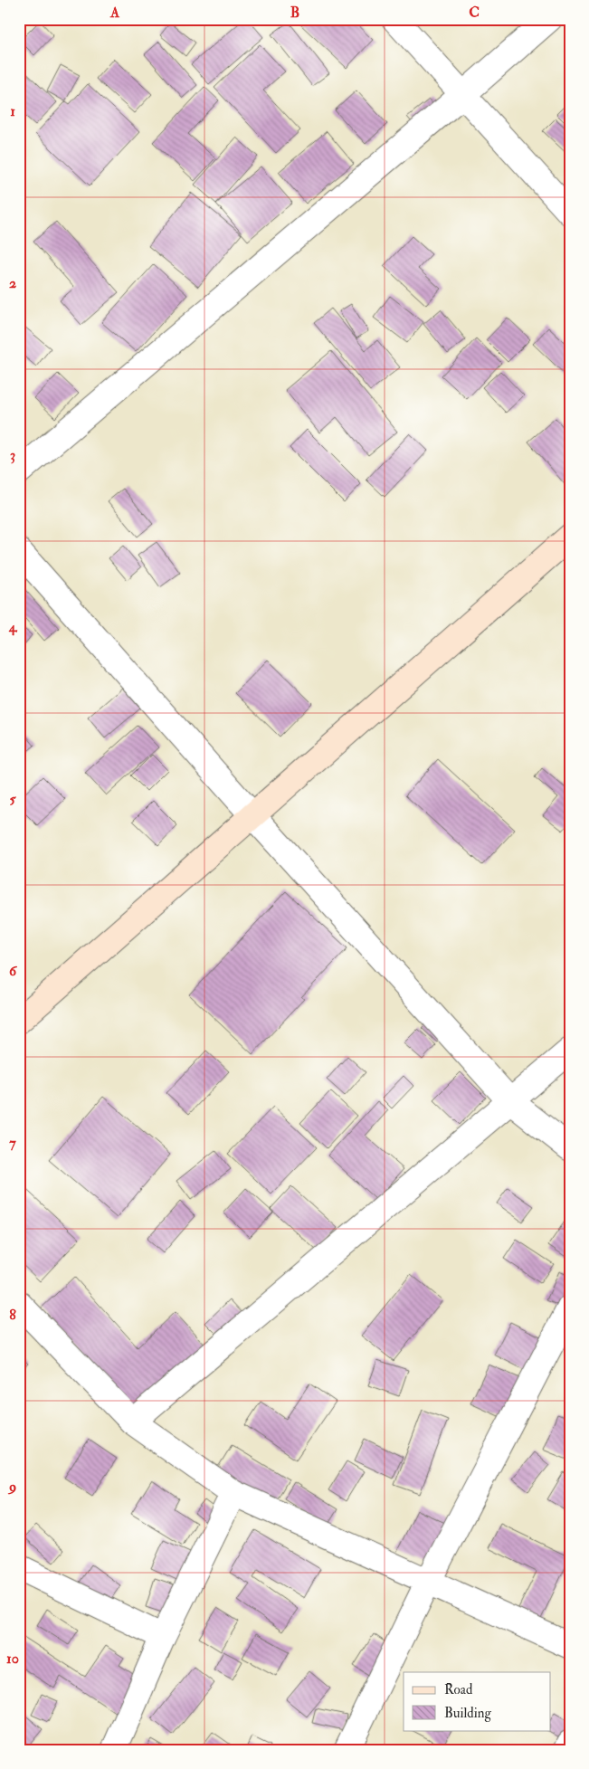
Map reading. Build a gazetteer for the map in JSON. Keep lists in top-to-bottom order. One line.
{"legend":["Road","Building"],"grid":{"columns":["A","B","C"],"rows":["1","2","3","4","5","6","7","8","9","10"]}}
